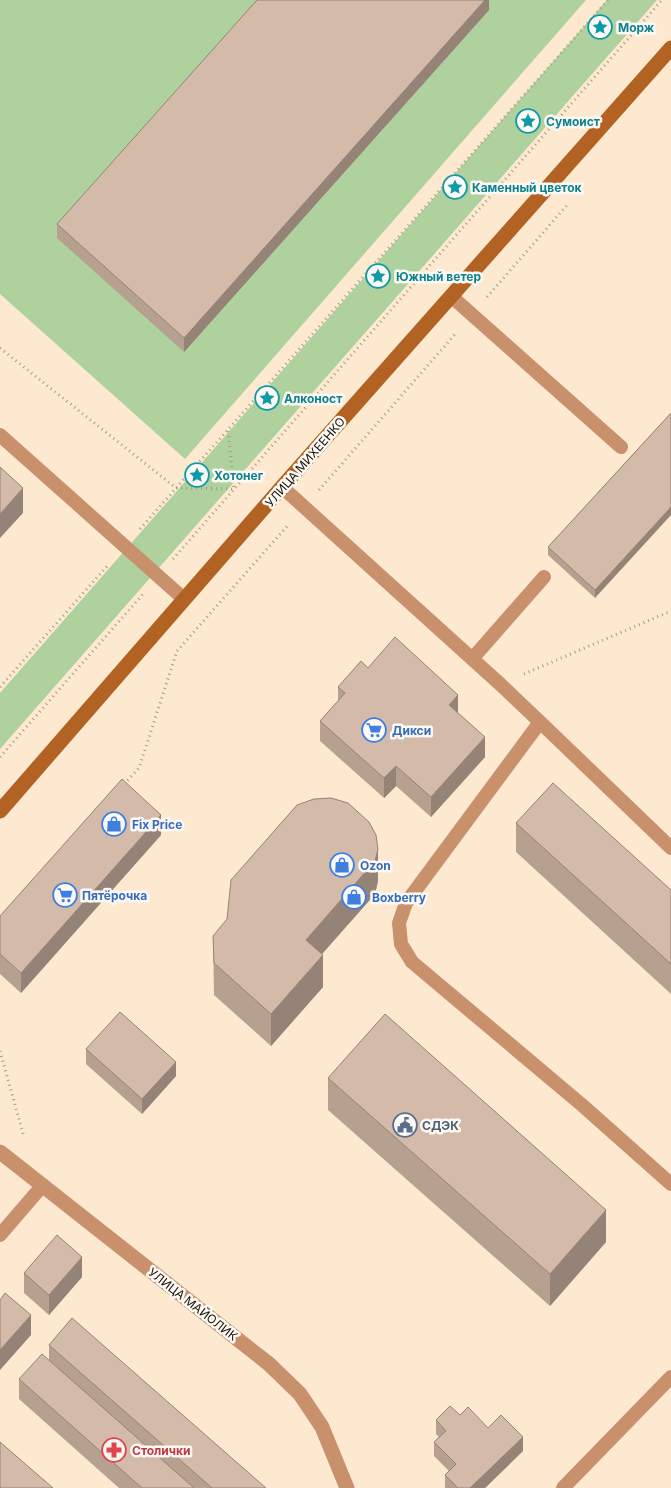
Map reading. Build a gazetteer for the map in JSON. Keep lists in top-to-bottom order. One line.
{"streets":{"street":["УЛИЦА МИХЕЕНКО","УЛИЦА МАЙОЛИК"]},"places":{"place":["Морж","Сумоист","Каменный цветок","Южный ветер","Алконост","Хотонег"],"supermarket":["Дикси","Пятёрочка"],"shop":["Fix Price","Ozon","Boxberry"],"public building":["СДЭК"],"pharmacy":["Столички"]}}
